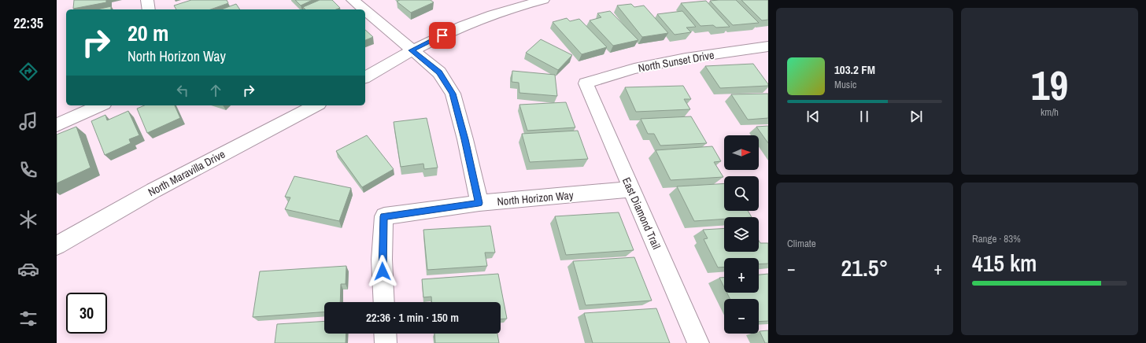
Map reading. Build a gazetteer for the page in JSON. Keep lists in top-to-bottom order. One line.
{"streets":{"street":["North Sunset Drive","North Maravilla Drive","North Horizon Way","East Diamond Trail"]},"crossings":[["North Sunset Drive","East Diamond Trail"],["North Horizon Way","East Diamond Trail"]],"north":"right","page":{"tabs":"22:35","tile":[["19","km/h"],"Climate",["Range · 83%","415 km"]],"turn":["20 m","North Horizon Way"],"song":["103.2 FM","Music"],"map_buttons":["+","−"],"heat":["−","21.5°","+"],"limit":"30","trip":"22:36 · 1 min · 150 m"}}
